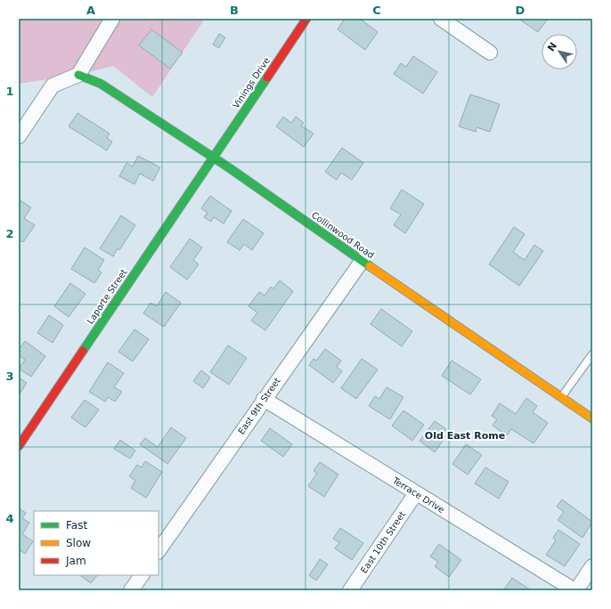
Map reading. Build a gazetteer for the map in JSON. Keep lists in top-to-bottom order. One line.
{"streets":{"street":["Vinings Drive","Collinwood Road","Laporte Street","East 9th Street","Terrace Drive","East 10th Street"]},"crossings":[["Vinings Drive","Collinwood Road"],["Vinings Drive","Laporte Street"],["Collinwood Road","Laporte Street"],["Collinwood Road","East 9th Street"],["East 9th Street","Terrace Drive"],["Terrace Drive","East 10th Street"]],"districts":["Old East Rome"],"legend":["Fast","Slow","Jam"],"north":"top left","grid":{"columns":["A","B","C","D"],"rows":["1","2","3","4"]}}
